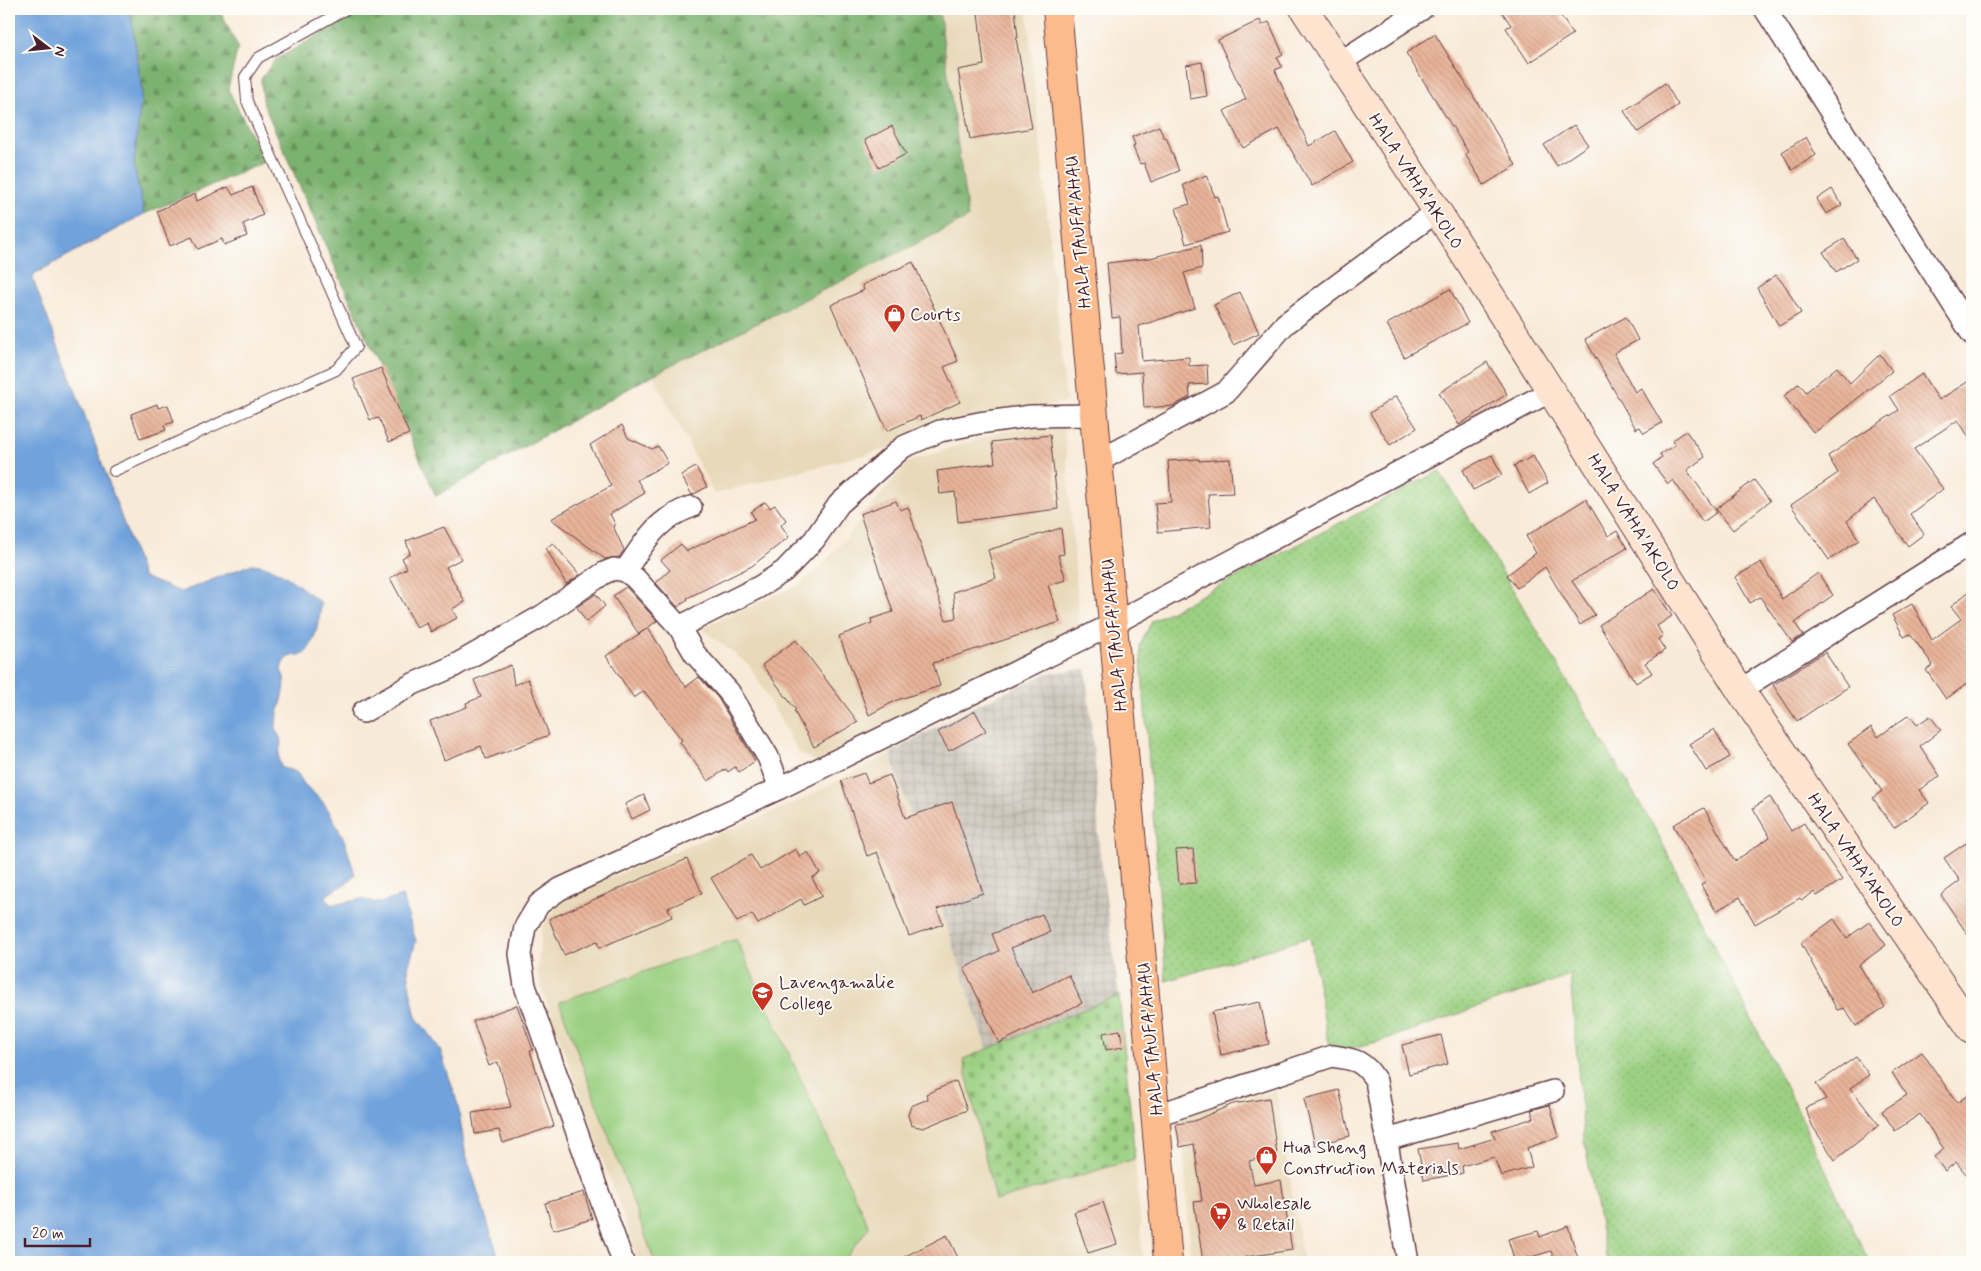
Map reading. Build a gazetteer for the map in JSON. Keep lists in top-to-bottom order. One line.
{"streets":{"main road":["HALA VAHA'AKOLO","HALA TAUFA'AHAU"]},"places":{"shop":["Courts","Hua Sheng Construction Materials"],"school or university":["Lavengamalie College"],"supermarket":["Wholesale & Retail"]},"scale_bar":"20 m","north":"right"}
